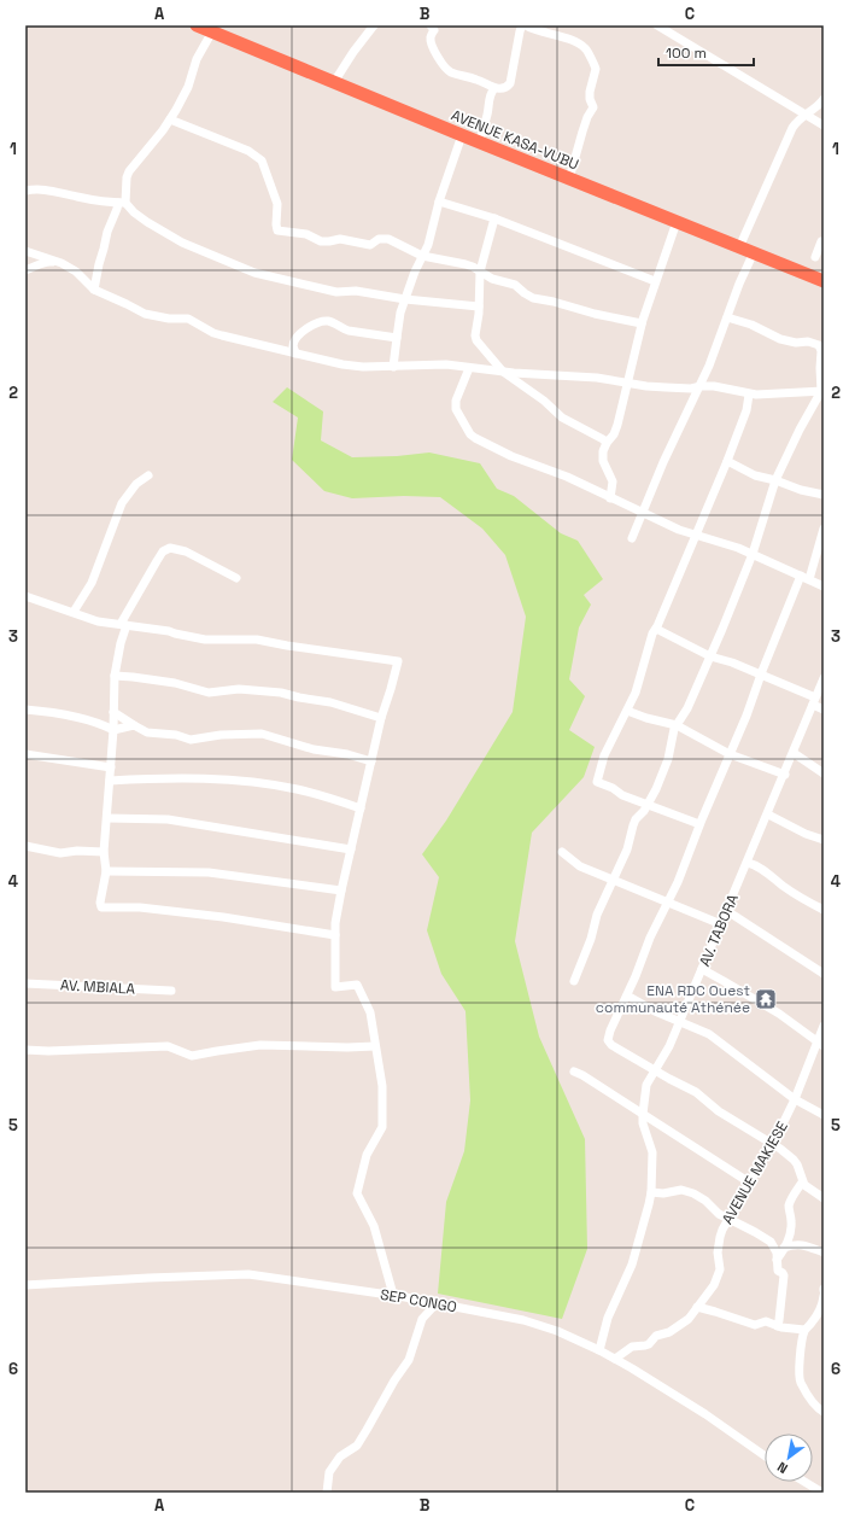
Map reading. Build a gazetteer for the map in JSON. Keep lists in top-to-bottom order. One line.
{"streets":{"highway":["AVENUE KASA-VUBU"],"street":["AV. TABORA","AV. MBIALA","AVENUE MAKIESE","SEP CONGO"]},"crossings":[["AV. TABORA","SEP CONGO"],["AVENUE MAKIESE","SEP CONGO"]],"places":{"temple":["ENA RDC Ouest communauté Athénée"]},"scale_bar":"100 m","north":"bottom left","grid":{"columns":["A","B","C"],"rows":["1","2","3","4","5","6"]}}
